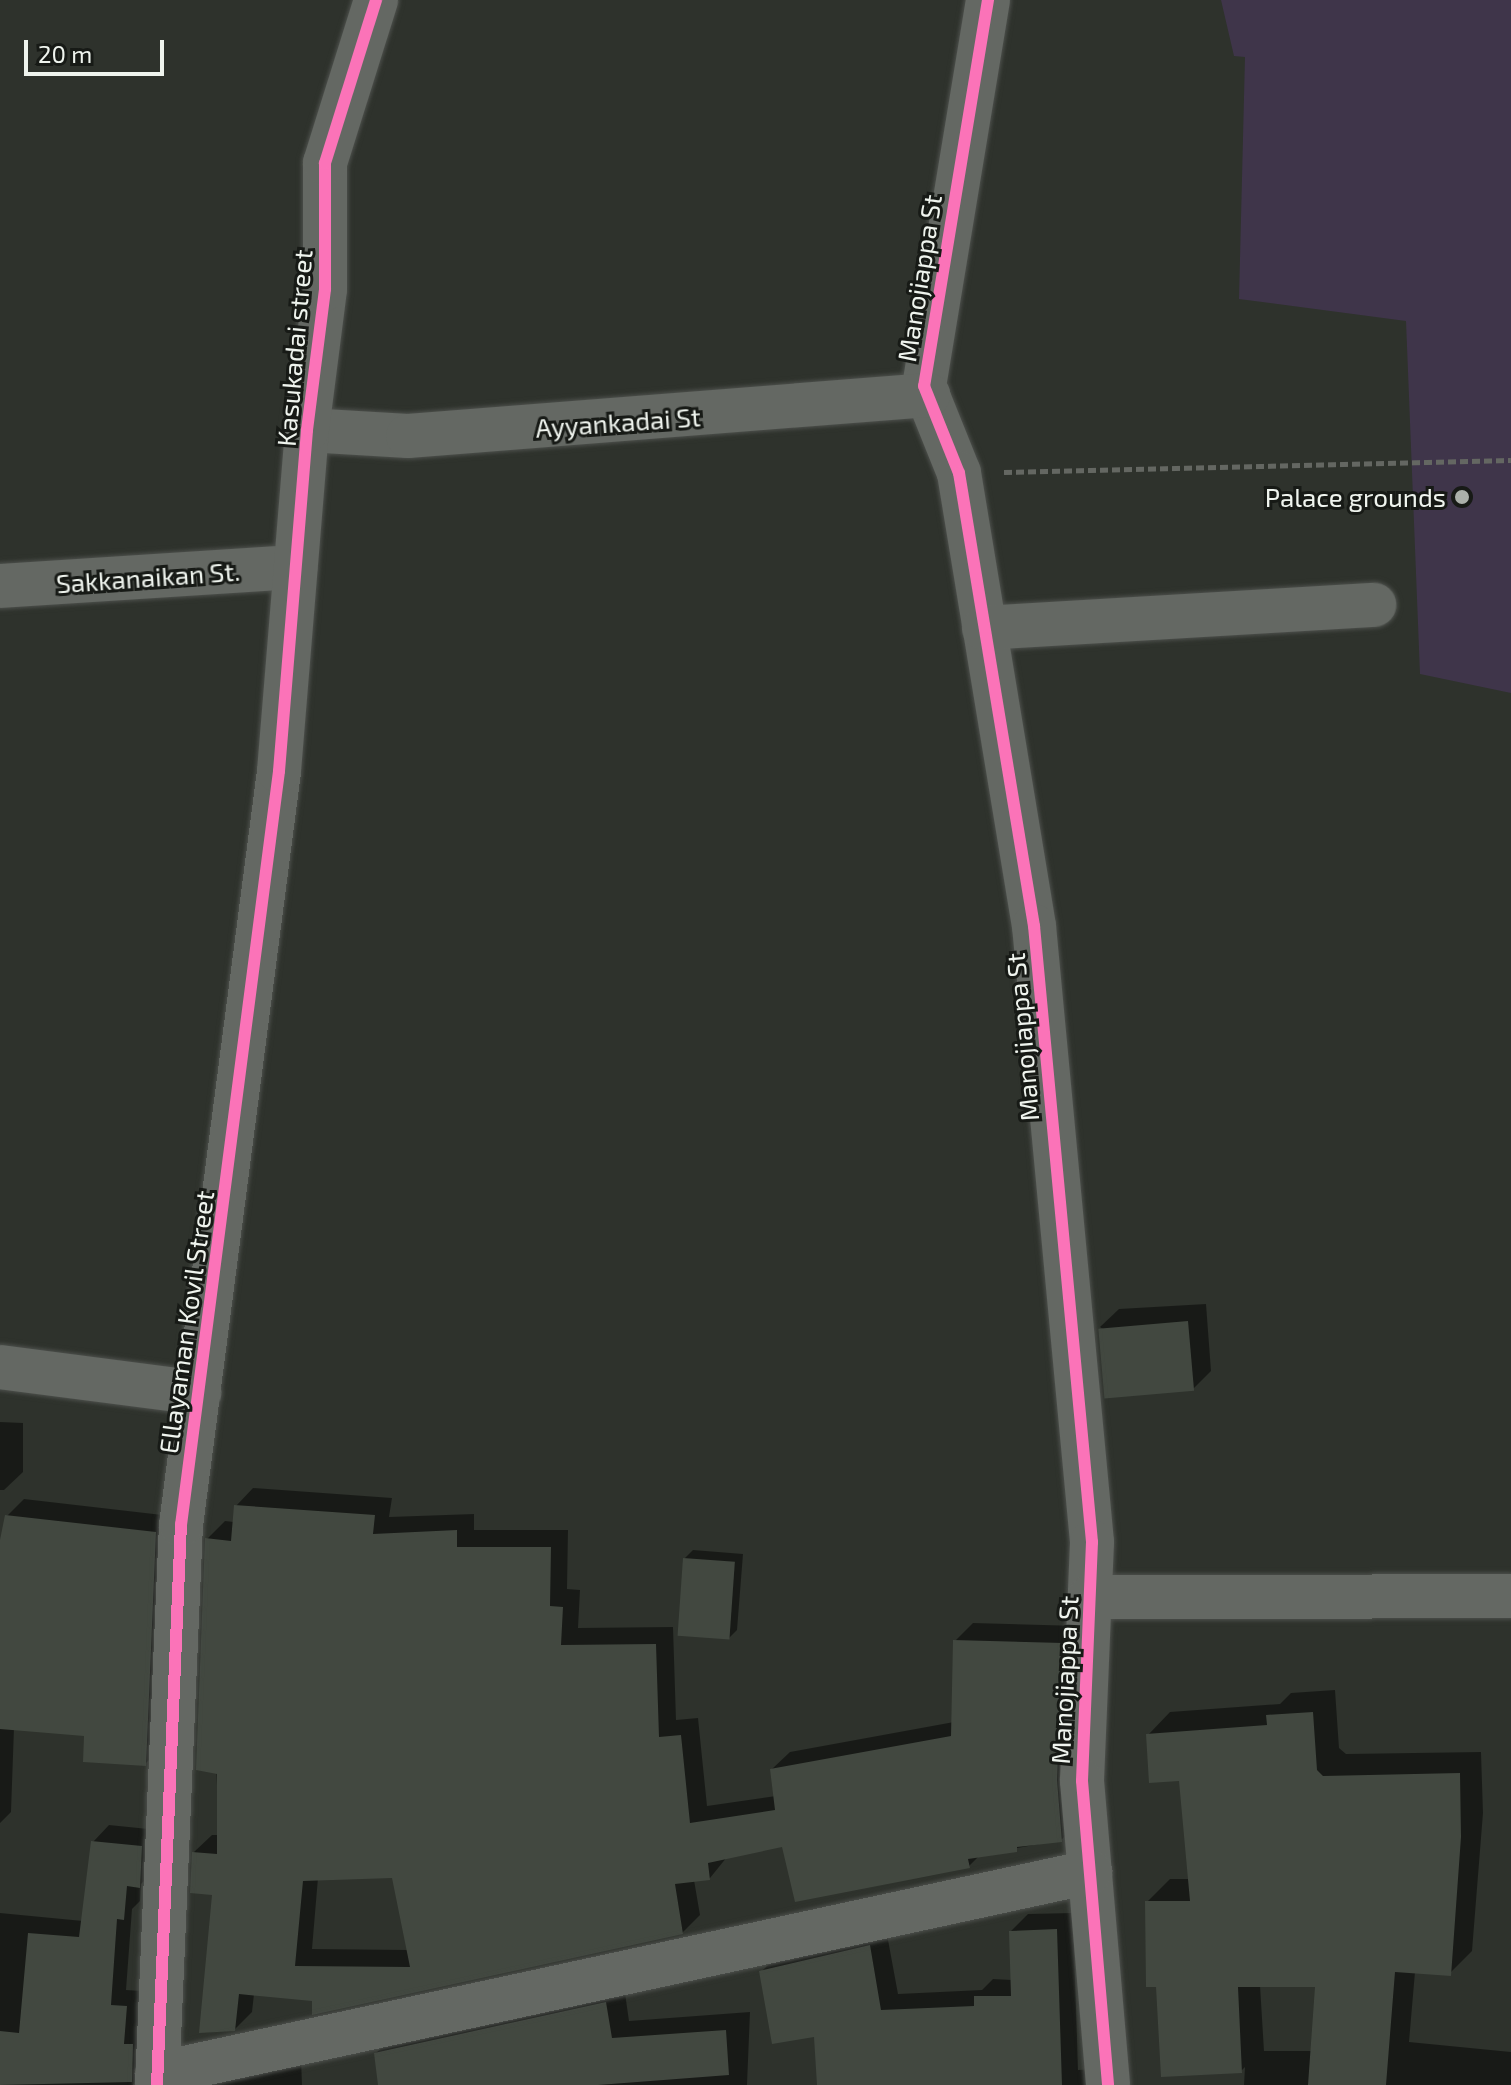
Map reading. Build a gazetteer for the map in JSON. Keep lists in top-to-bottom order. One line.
{"streets":{"street":["Manojiappa St","Kasukadai street","Ayyankadai St","Sakkanaikan St.","Ellayaman Kovil Street"]},"crossings":[["Manojiappa St","Ayyankadai St"],["Kasukadai street","Ayyankadai St"],["Kasukadai street","Sakkanaikan St."],["Kasukadai street","Ellayaman Kovil Street"],["Sakkanaikan St.","Ellayaman Kovil Street"]],"places":["Palace grounds"],"scale_bar":"20 m"}
